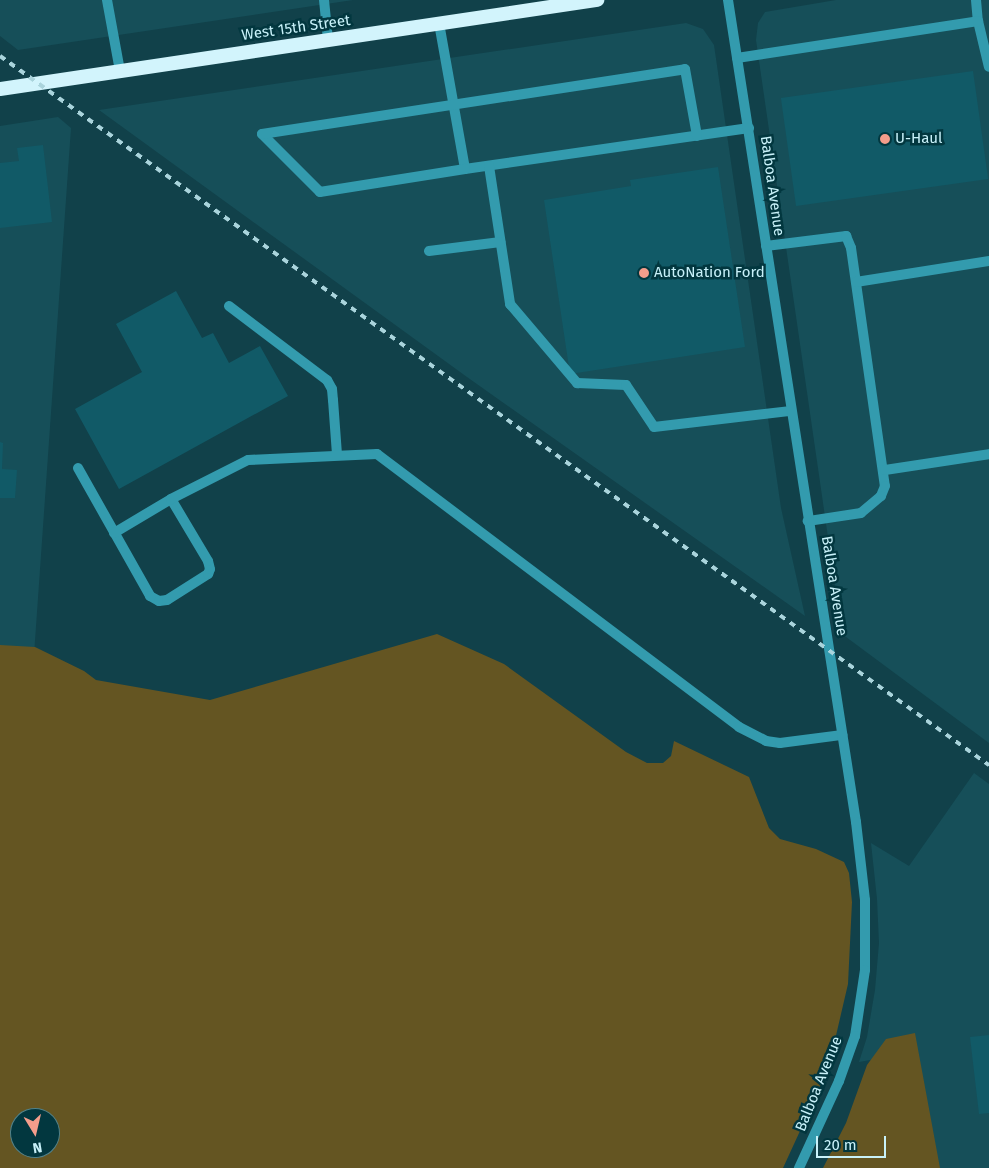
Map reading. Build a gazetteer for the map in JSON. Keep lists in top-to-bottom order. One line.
{"streets":{"highway":["West 15th Street"],"street":["Balboa Avenue"]},"places":["U-Haul","AutoNation Ford"],"scale_bar":"20 m","north":"bottom"}
